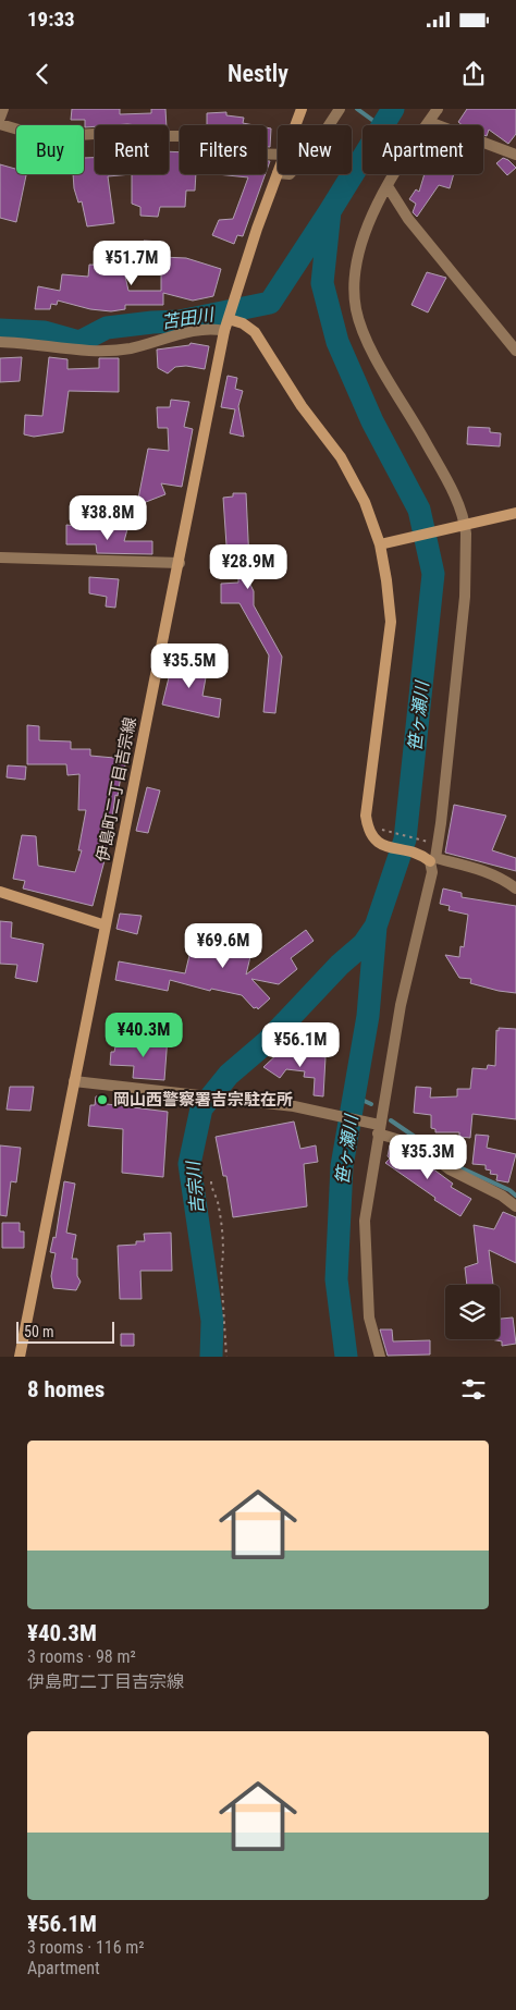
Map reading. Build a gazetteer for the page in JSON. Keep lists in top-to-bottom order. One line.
{"streets":{"street":["伊島町二丁目吉宗線"]},"water":["苫田川","笹ヶ瀬川","吉宗川"],"places":["岡山西警察署吉宗駐在所"],"scale_bar":"50 m","page":{"status":"19:33","header":"Nestly","chip":["Buy","Rent","Filters","New","Apartment"],"price":["¥51.7M","¥38.8M","¥28.9M","¥35.5M","¥69.6M","¥40.3M","¥56.1M","¥35.3M"],"scale":"50 m","heading":"8 homes","list":[{"name":"¥40.3M","note":"3 rooms · 98 m² · 伊島町二丁目吉宗線"},{"name":"¥56.1M","note":"3 rooms · 116 m² · Apartment"}]}}
